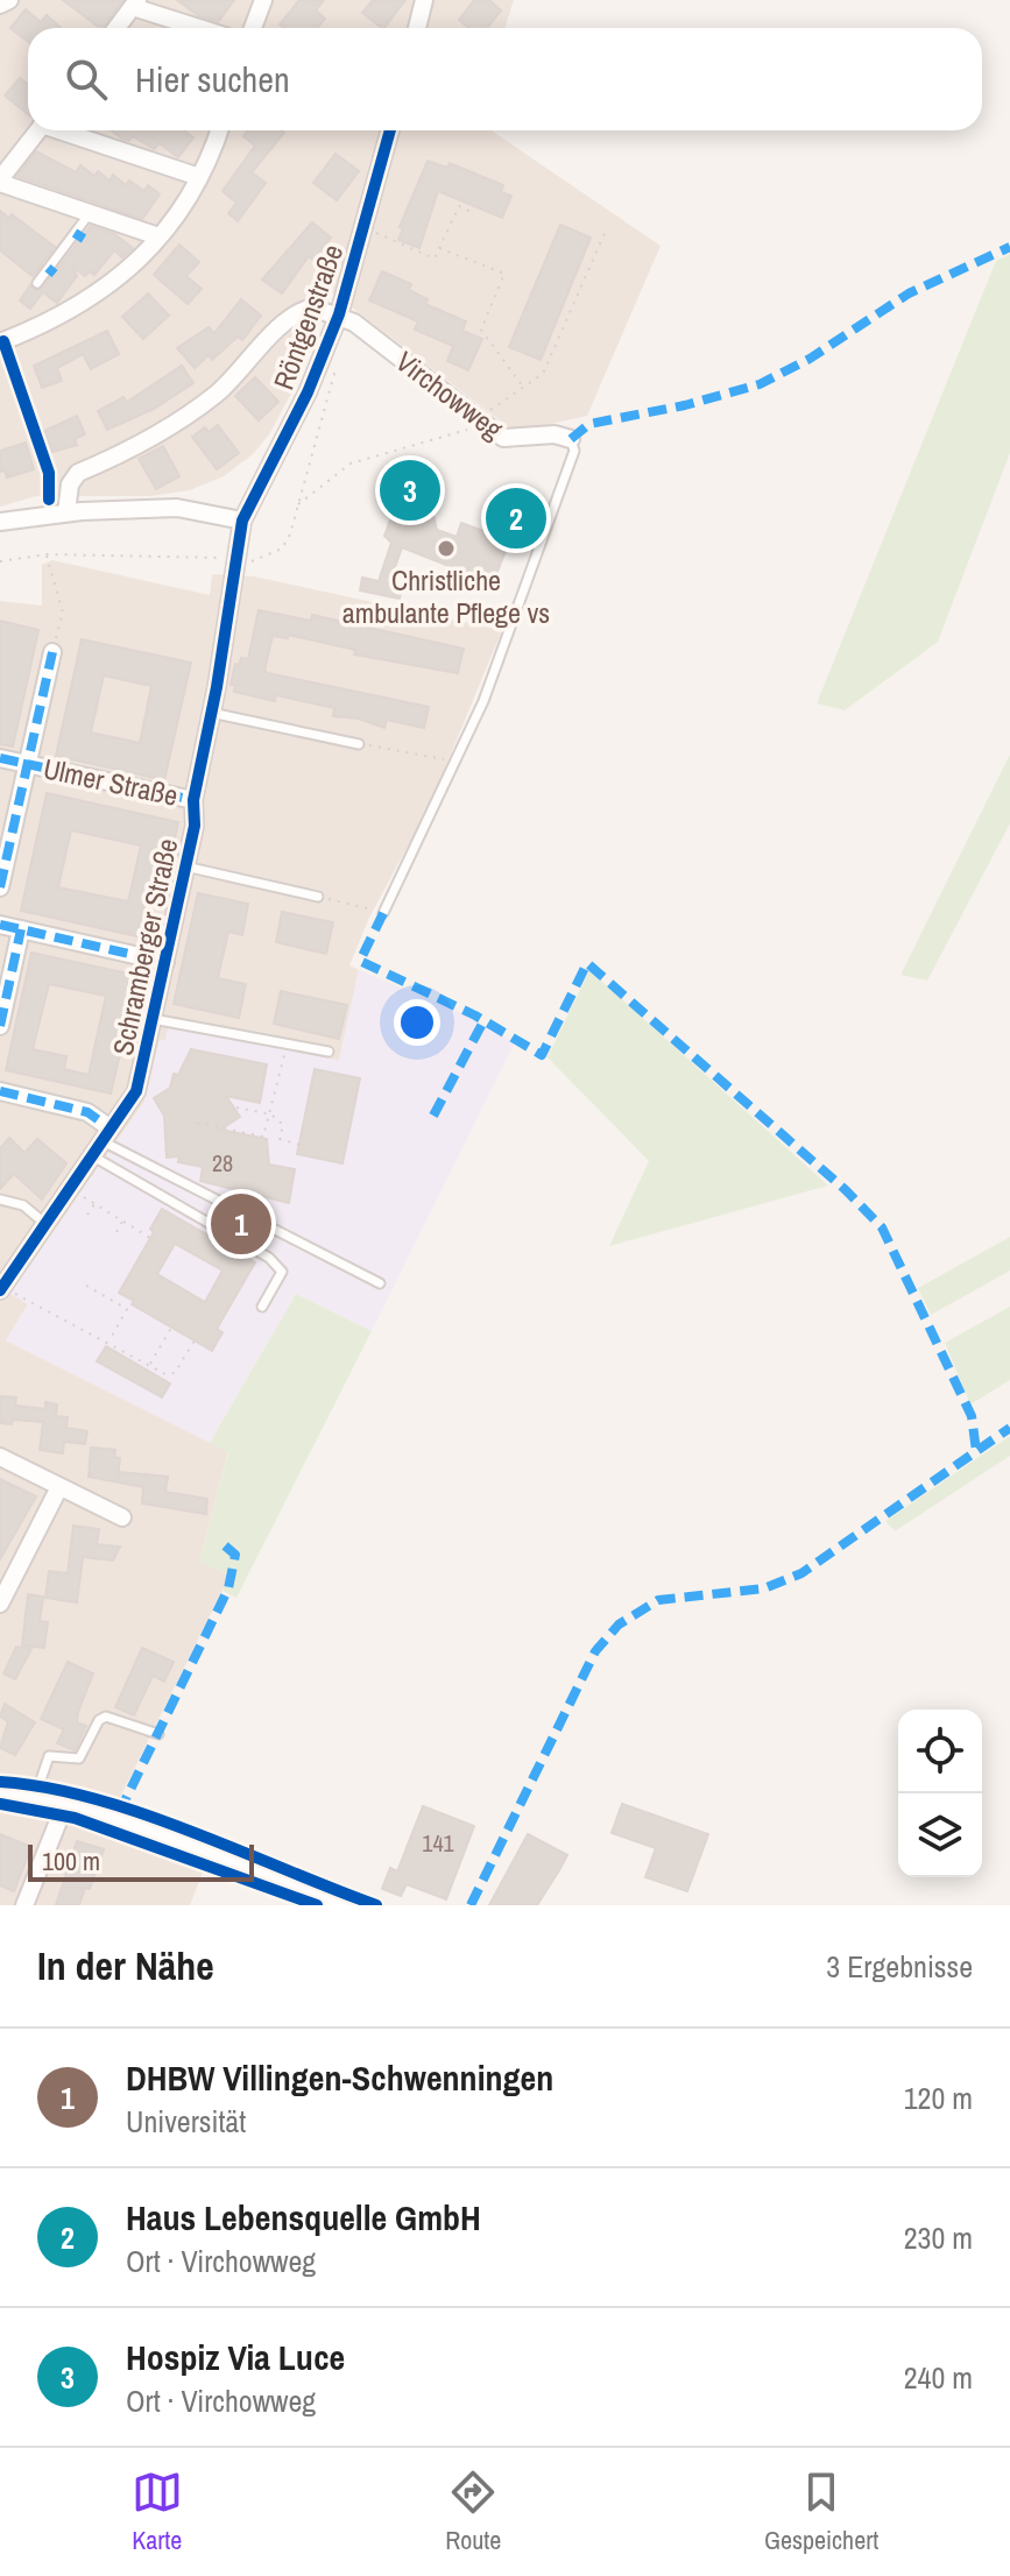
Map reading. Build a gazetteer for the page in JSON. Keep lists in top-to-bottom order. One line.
{"streets":{"street":["Röntgenstraße","Virchowweg","Ulmer Straße","Schramberger Straße"]},"crossings":[["Röntgenstraße","Virchowweg"],["Röntgenstraße","Schramberger Straße"],["Ulmer Straße","Schramberger Straße"]],"places":["Christliche ambulante Pflege vs"],"house_numbers":["28","141"],"scale_bar":"100 m","page":{"search":"Hier suchen","pins":["3","2","1"],"scale":"100 m","heading":["In der Nähe","3 Ergebnisse"],"list":[{"mark":"1","name":"DHBW Villingen-Schwenningen","note":"Universität","value":"120 m"},{"mark":"2","name":"Haus Lebensquelle GmbH","note":"Ort · Virchowweg","value":"230 m"},{"mark":"3","name":"Hospiz Via Luce","note":"Ort · Virchowweg","value":"240 m"}],"nav":["Karte","Route","Gespeichert"]}}
